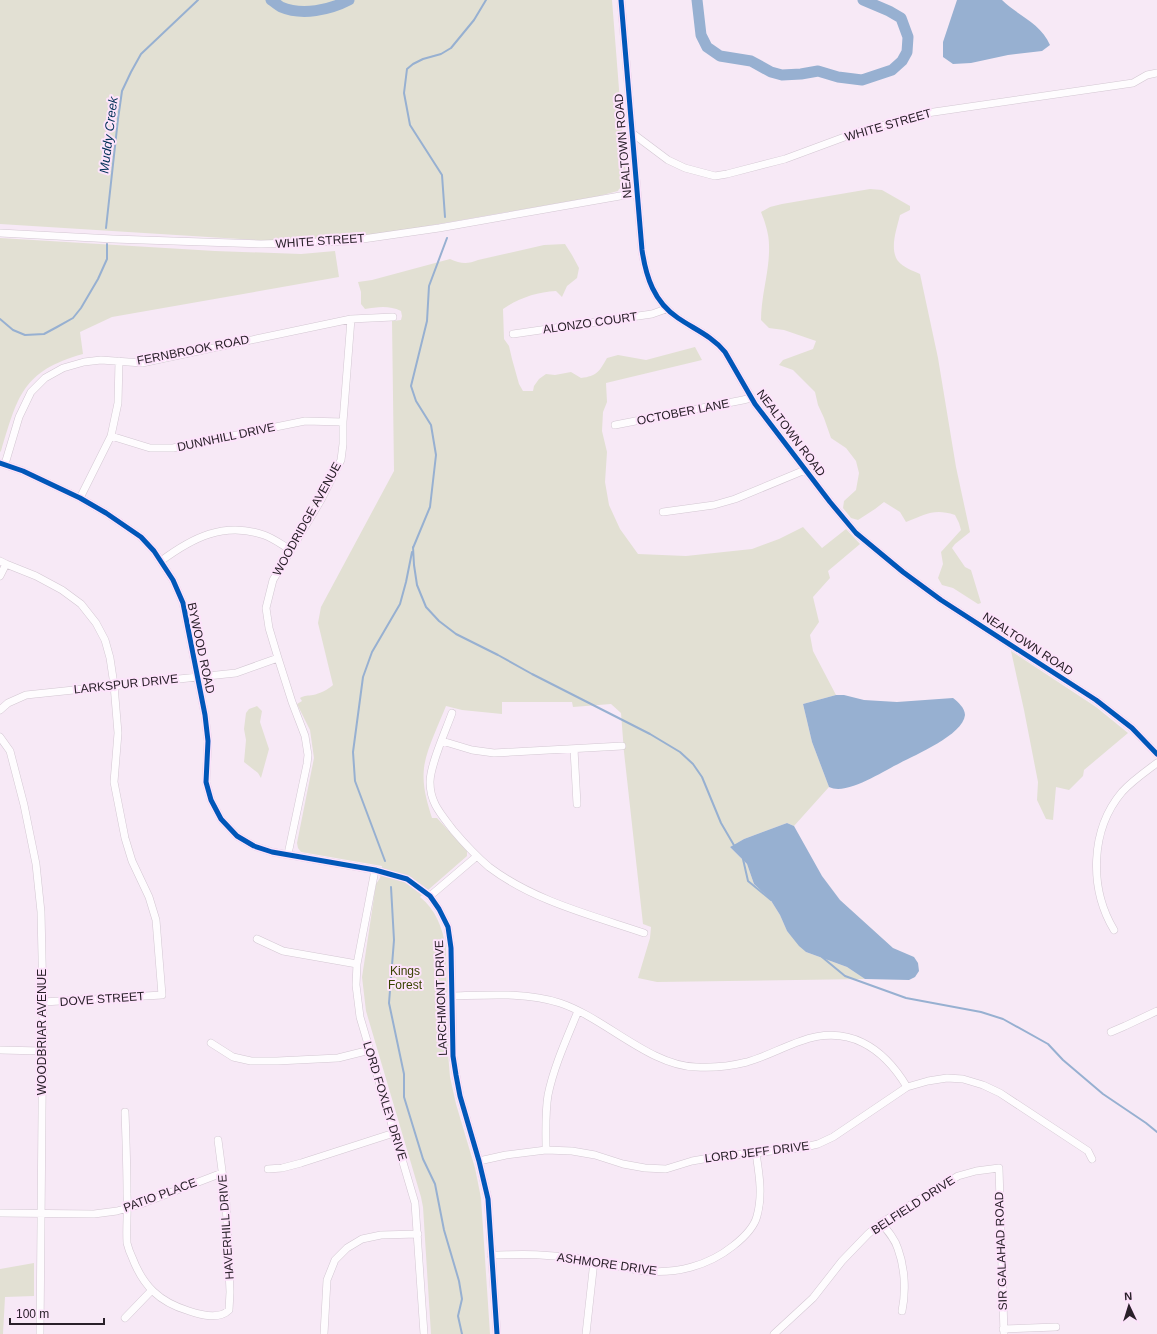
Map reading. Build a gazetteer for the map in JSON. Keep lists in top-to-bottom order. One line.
{"streets":{"street":["WHITE STREET","NEALTOWN ROAD","ALONZO COURT","FERNBROOK ROAD","OCTOBER LANE","DUNNHILL DRIVE","WOODRIDGE AVENUE","BYWOOD ROAD","LARKSPUR DRIVE","LARCHMONT DRIVE","DOVE STREET","WOODBRIAR AVENUE","LORD FOXLEY DRIVE","LORD JEFF DRIVE","PATIO PLACE","BELFIELD DRIVE","HAVERHILL DRIVE","SIR GALAHAD ROAD","ASHMORE DRIVE"]},"crossings":[["WHITE STREET","NEALTOWN ROAD"],["NEALTOWN ROAD","ALONZO COURT"],["NEALTOWN ROAD","OCTOBER LANE"],["FERNBROOK ROAD","WOODRIDGE AVENUE"],["FERNBROOK ROAD","BYWOOD ROAD"],["DUNNHILL DRIVE","WOODRIDGE AVENUE"],["WOODRIDGE AVENUE","LARKSPUR DRIVE"],["WOODRIDGE AVENUE","LARCHMONT DRIVE"],["BYWOOD ROAD","LARKSPUR DRIVE"],["BYWOOD ROAD","LARCHMONT DRIVE"],["LARKSPUR DRIVE","DOVE STREET"],["LARCHMONT DRIVE","LORD FOXLEY DRIVE"],["LARCHMONT DRIVE","LORD JEFF DRIVE"],["LARCHMONT DRIVE","ASHMORE DRIVE"],["DOVE STREET","WOODBRIAR AVENUE"],["WOODBRIAR AVENUE","PATIO PLACE"],["LORD JEFF DRIVE","ASHMORE DRIVE"],["PATIO PLACE","HAVERHILL DRIVE"],["BELFIELD DRIVE","SIR GALAHAD ROAD"]],"water":["Muddy Creek"],"parks":["Kings Forest"],"scale_bar":"100 m","north":"top"}
